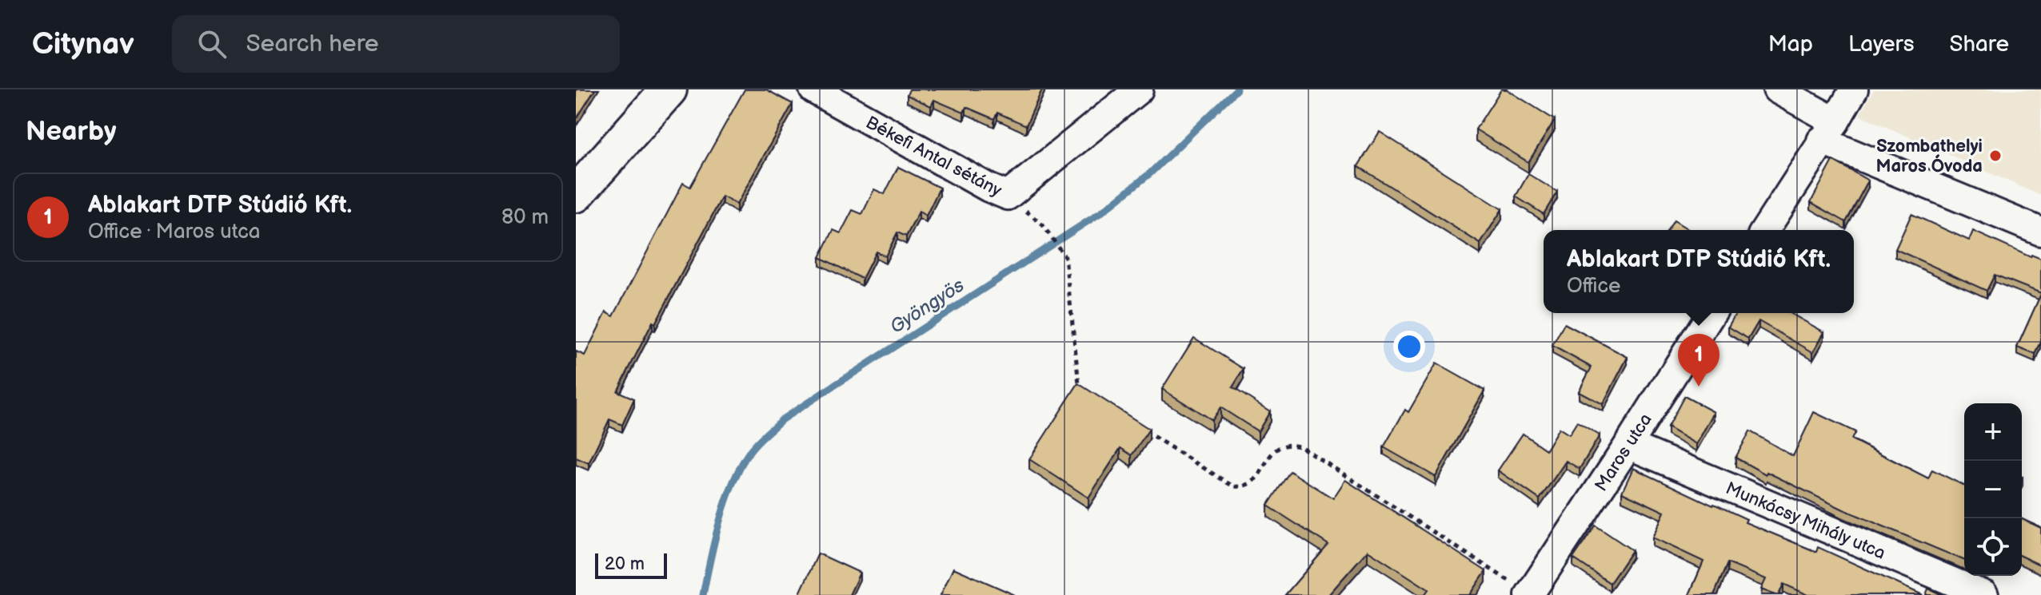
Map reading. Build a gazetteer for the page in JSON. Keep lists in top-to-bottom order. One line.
{"streets":{"street":["Békefi Antal sétány","Maros utca","Munkácsy Mihály utca"]},"crossings":[["Maros utca","Munkácsy Mihály utca"]],"water":["Gyöngyös"],"places":["Szombathelyi Maros Óvoda"],"scale_bar":"20 m","page":{"header":"Citynav","search":"Search here","nav":["Map","Layers","Share"],"heading":"Nearby","list":[{"mark":"1","name":"Ablakart DTP Stúdió Kft.","note":"Office · Maros utca","value":"80 m"}],"popup":["Ablakart DTP Stúdió Kft.","Office"],"pins":"1","map_buttons":["+","−"],"scale":"20 m"}}
